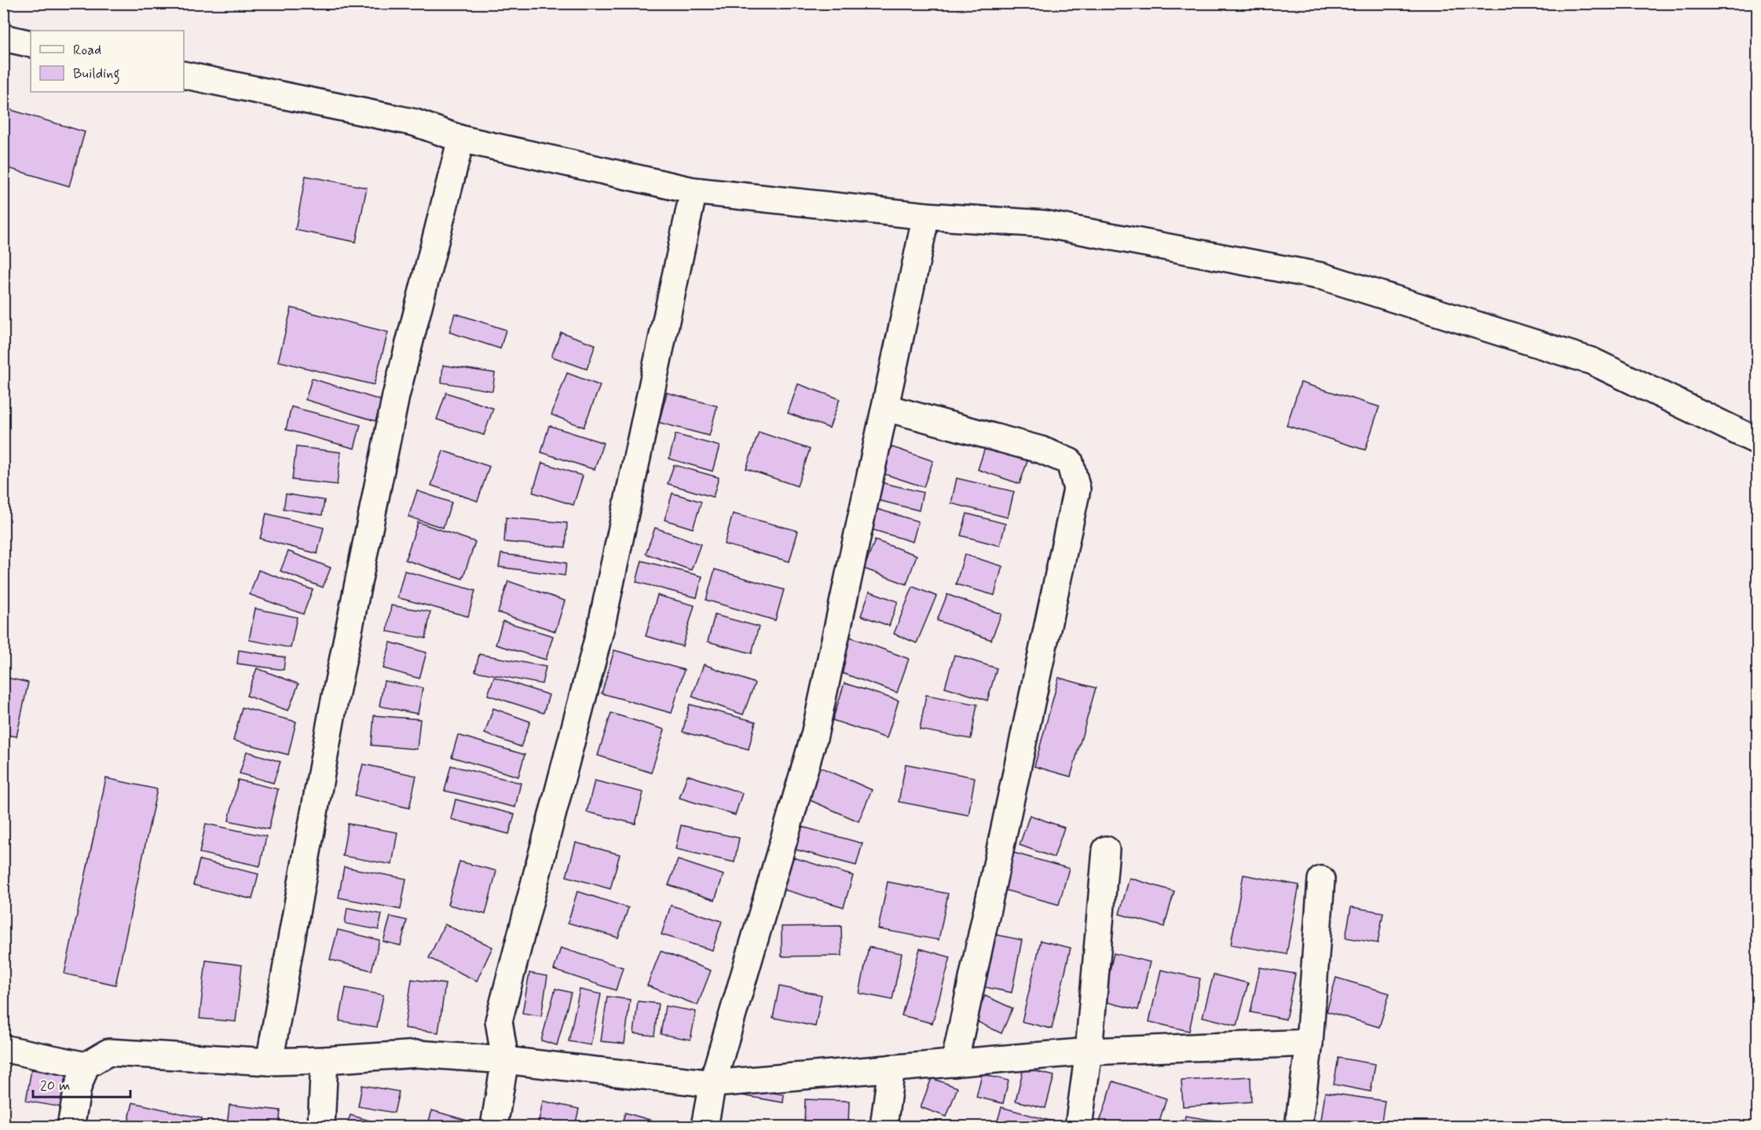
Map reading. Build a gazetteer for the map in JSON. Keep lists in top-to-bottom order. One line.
{"legend":["Road","Building"],"scale_bar":"20 m"}
